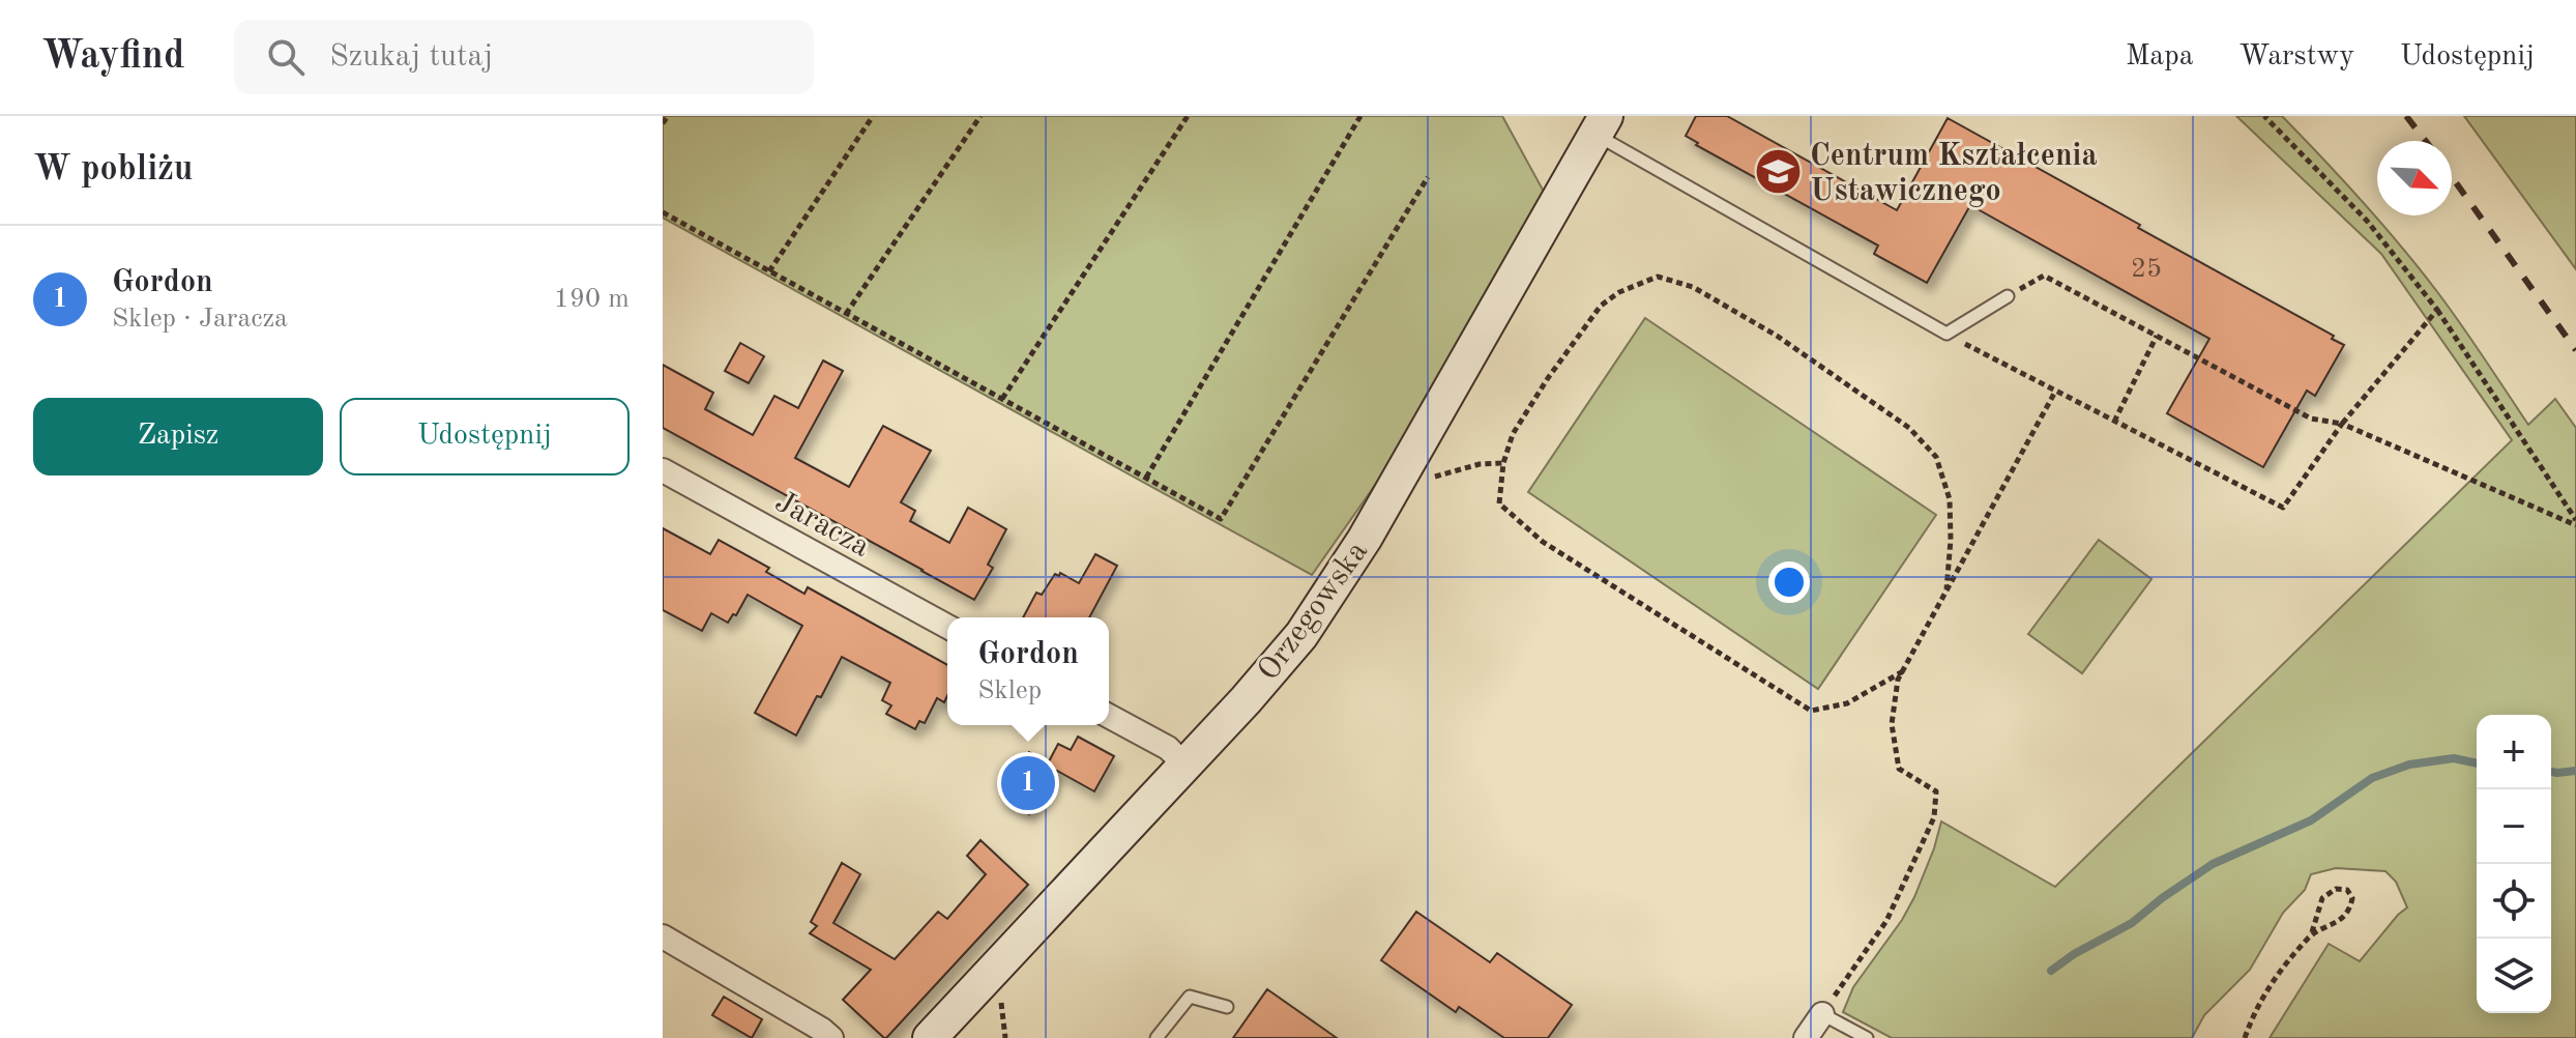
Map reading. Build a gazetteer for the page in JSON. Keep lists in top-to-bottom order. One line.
{"streets":{"street":["Jaracza","Orzegowska"]},"places":{"school or university":["Centrum Kształcenia Ustawicznego"]},"house_numbers":["25"],"north":"bottom right","page":{"header":"Wayfind","search":"Szukaj tutaj","nav":["Mapa","Warstwy","Udostępnij"],"heading":"W pobliżu","list":[{"mark":"1","name":"Gordon","note":"Sklep · Jaracza","value":"190 m"}],"buttons":["Zapisz","Udostępnij"],"popup":["Gordon","Sklep"],"map_buttons":["+","−"],"pins":"1"}}
